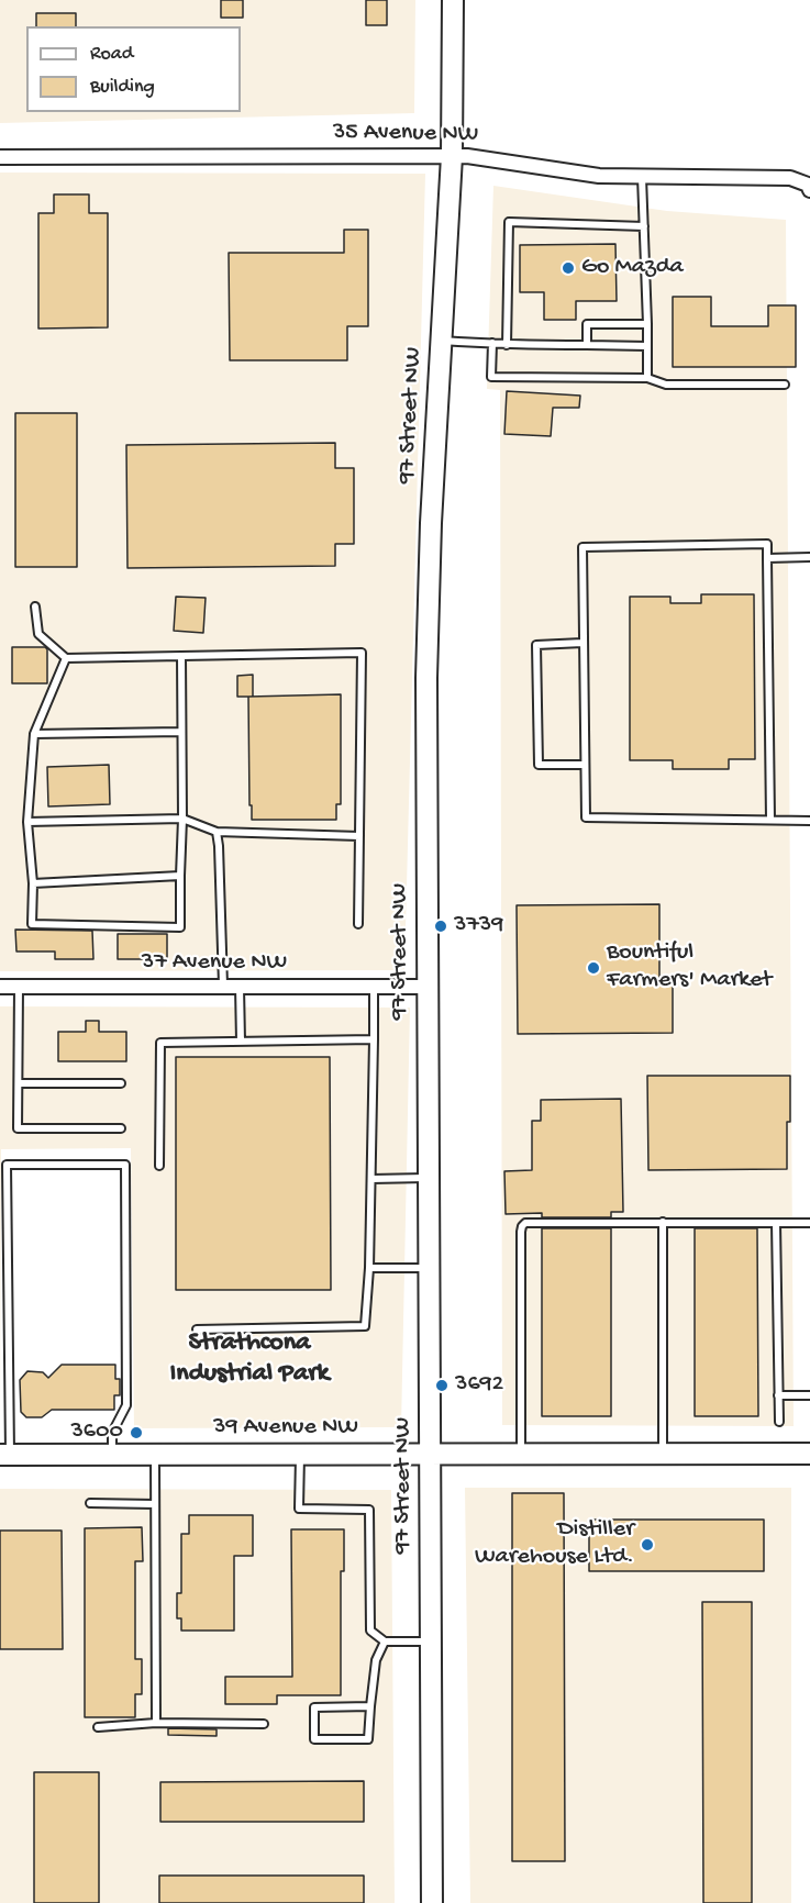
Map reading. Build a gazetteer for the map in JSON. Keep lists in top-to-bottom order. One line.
{"streets":{"street":["35 Avenue NW","97 Street NW","37 Avenue NW","39 Avenue NW"]},"crossings":[["35 Avenue NW","97 Street NW"],["97 Street NW","37 Avenue NW"],["97 Street NW","39 Avenue NW"]],"districts":["Strathcona Industrial Park"],"places":["Go Mazda","3739","Bountiful Farmers' Market","3692","3600","Distiller Warehouse Ltd."],"legend":["Road","Building"]}
